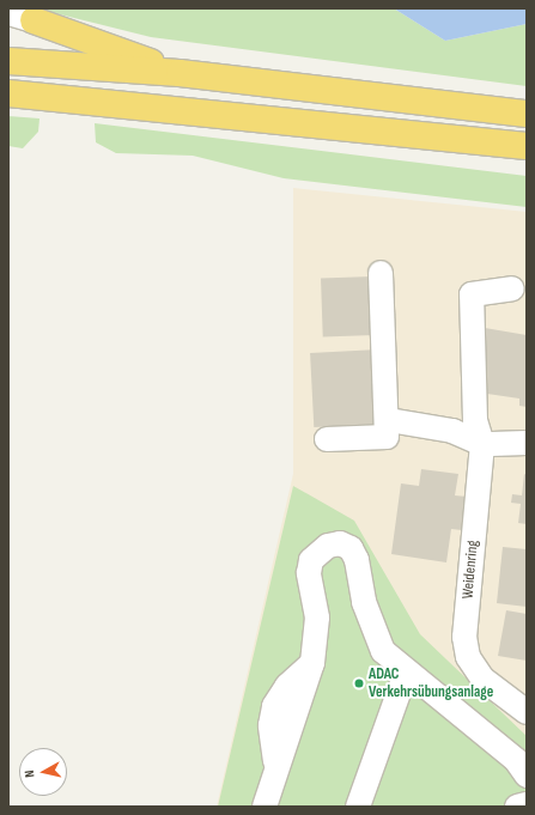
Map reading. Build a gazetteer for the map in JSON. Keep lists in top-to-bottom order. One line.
{"streets":{"street":["Weidenring"]},"places":["ADAC Verkehrsübungsanlage"],"north":"left"}
